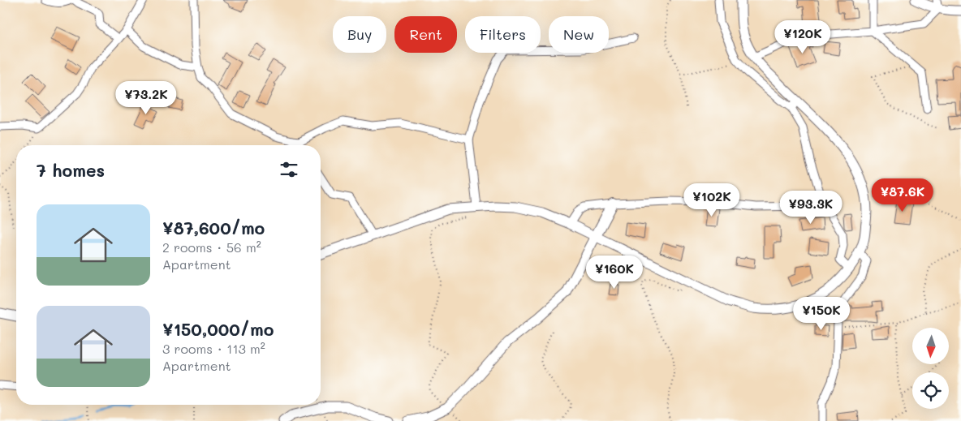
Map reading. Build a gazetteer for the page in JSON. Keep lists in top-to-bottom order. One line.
{"north":"bottom","page":{"chip":["Buy","Rent","Filters","New"],"price":["¥120K","¥73.2K","¥87.6K","¥102K","¥93.3K","¥160K","¥150K"],"heading":"7 homes","list":[{"name":"¥87,600/mo","note":"2 rooms · 56 m² · Apartment"},{"name":"¥150,000/mo","note":"3 rooms · 113 m² · Apartment"}]}}
